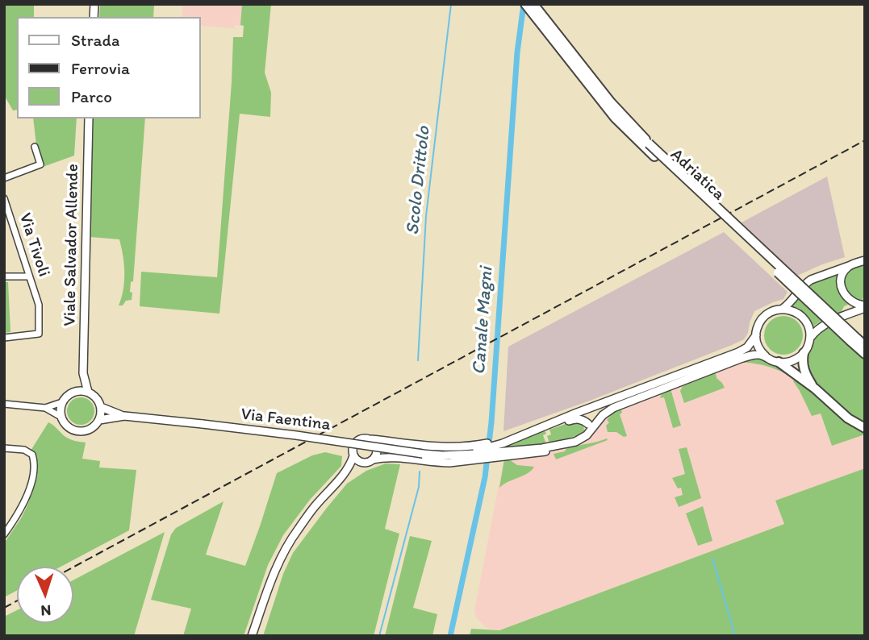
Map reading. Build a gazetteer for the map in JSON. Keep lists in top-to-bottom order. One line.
{"streets":{"highway":["Adriatica"],"main road":["Viale Salvador Allende","Via Faentina"],"street":["Via Tivoli"]},"crossings":[["Viale Salvador Allende","Via Faentina"]],"water":["Scolo Drittolo","Canale Magni"],"legend":["Strada","Ferrovia","Parco"],"north":"bottom"}
